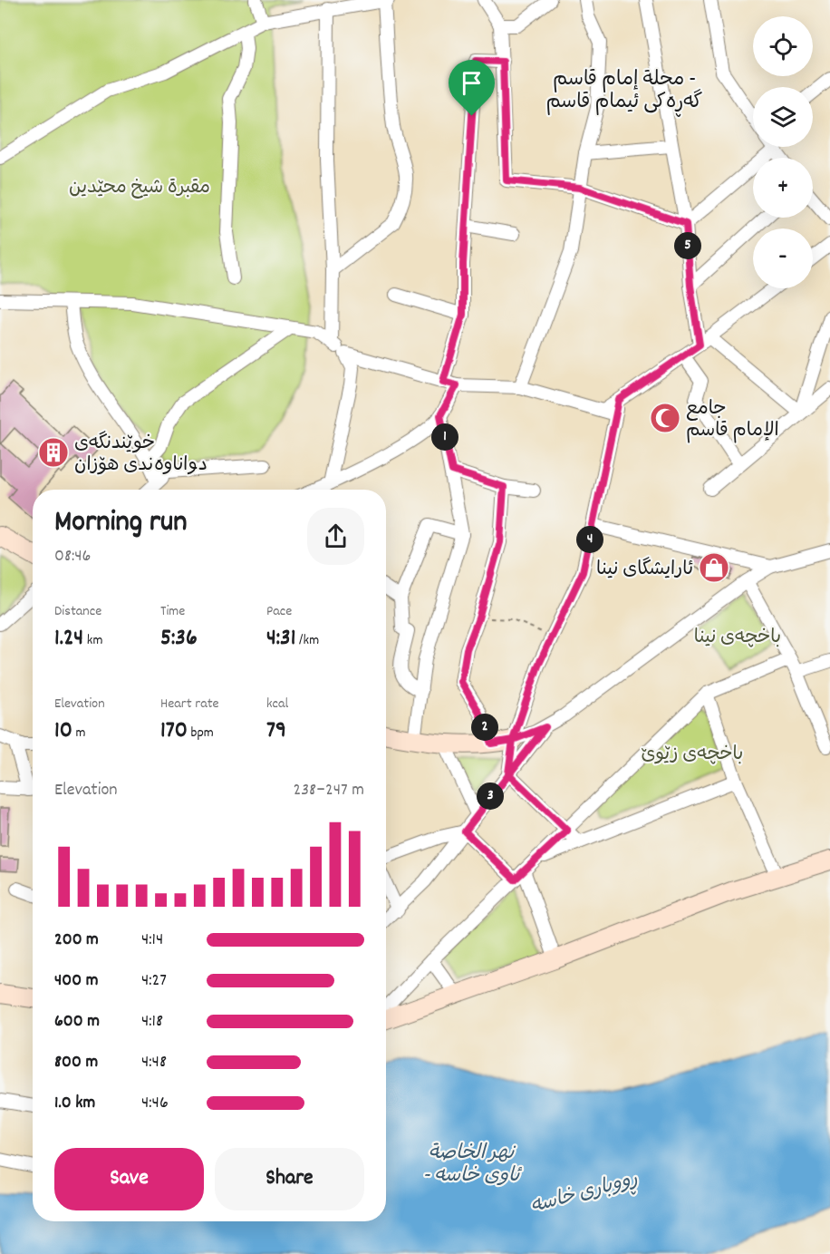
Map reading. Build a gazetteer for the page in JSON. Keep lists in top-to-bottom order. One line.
{"districts":["محلة إمام قاسم - گەڕەکی ئیمام قاسم"],"water":["نهر الخاصة - ئاوی خاسە","ڕووباری خاسە"],"parks":["مقبرة شيخ محێدین","باخچەی نینا","باخچەی زێوێ"],"places":{"mosque":["جامع الإمام قاسم"],"building":["خوێندنگەی دواناوەندی هۆزان"],"shop":["ئارایشگای نینا"]},"page":{"map_buttons":["+","−"],"pins":["5","1","4","2","3"],"heading":["Morning run","08:46"],"stats":[["Distance","1.24 km"],["Time","5:36"],["Pace","4:31 /km"],["Elevation","10 m"],["Heart rate","170 bpm"],["kcal","79"]],"chart":["Elevation","238–247 m"],"list":[{"name":"200 m","note":"4:14"},{"name":"400 m","note":"4:27"},{"name":"600 m","note":"4:18"},{"name":"800 m","note":"4:48"},{"name":"1.0 km","note":"4:46"}],"buttons":["Save","Share"]}}
